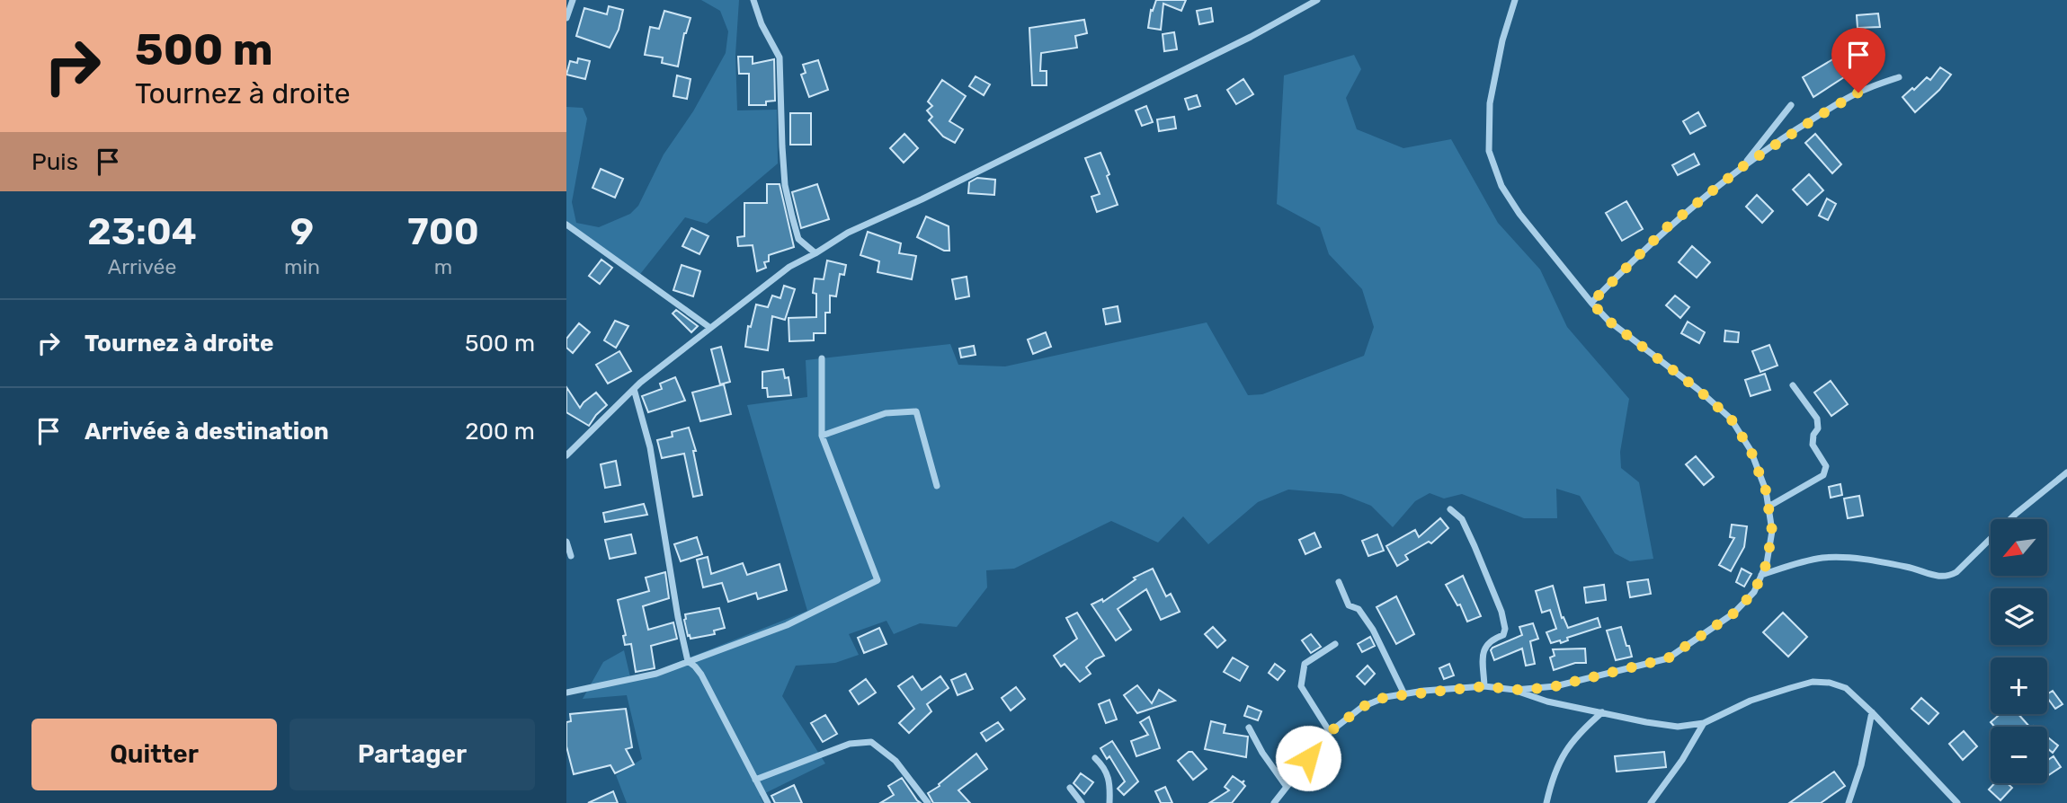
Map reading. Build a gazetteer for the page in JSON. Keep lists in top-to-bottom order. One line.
{"north":"bottom left","page":{"turn":["500 m","Tournez à droite"],"then":"Puis","eta":["23:04","Arrivée","9","min","700","m"],"list":[{"name":"Tournez à droite","value":"500 m"},{"name":"Arrivée à destination","value":"200 m"}],"map_buttons":["+","−"],"buttons":["Quitter","Partager"]}}
